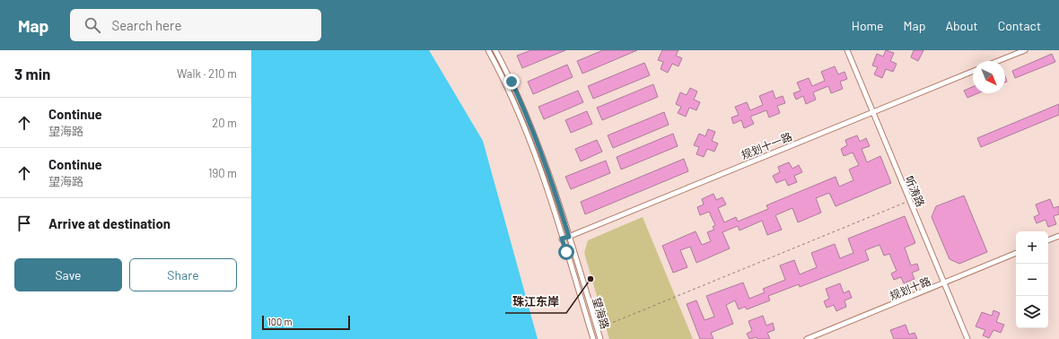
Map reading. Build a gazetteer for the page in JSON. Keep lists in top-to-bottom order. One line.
{"streets":{"street":["规划十一路","听涛路","规划十路","望海路"]},"crossings":[["规划十一路","听涛路"],["规划十一路","望海路"],["听涛路","规划十路"]],"places":["珠江东岸"],"scale_bar":"100 m","north":"bottom right","page":{"header":"Map","search":"Search here","nav":["Home","Map","About","Contact"],"heading":["3 min","Walk · 210 m"],"list":[["Continue","望海路","20 m"],["Continue","望海路","190 m"],"Arrive at destination"],"map_buttons":["+","−"],"buttons":["Save","Share"],"scale":"100 m"}}
